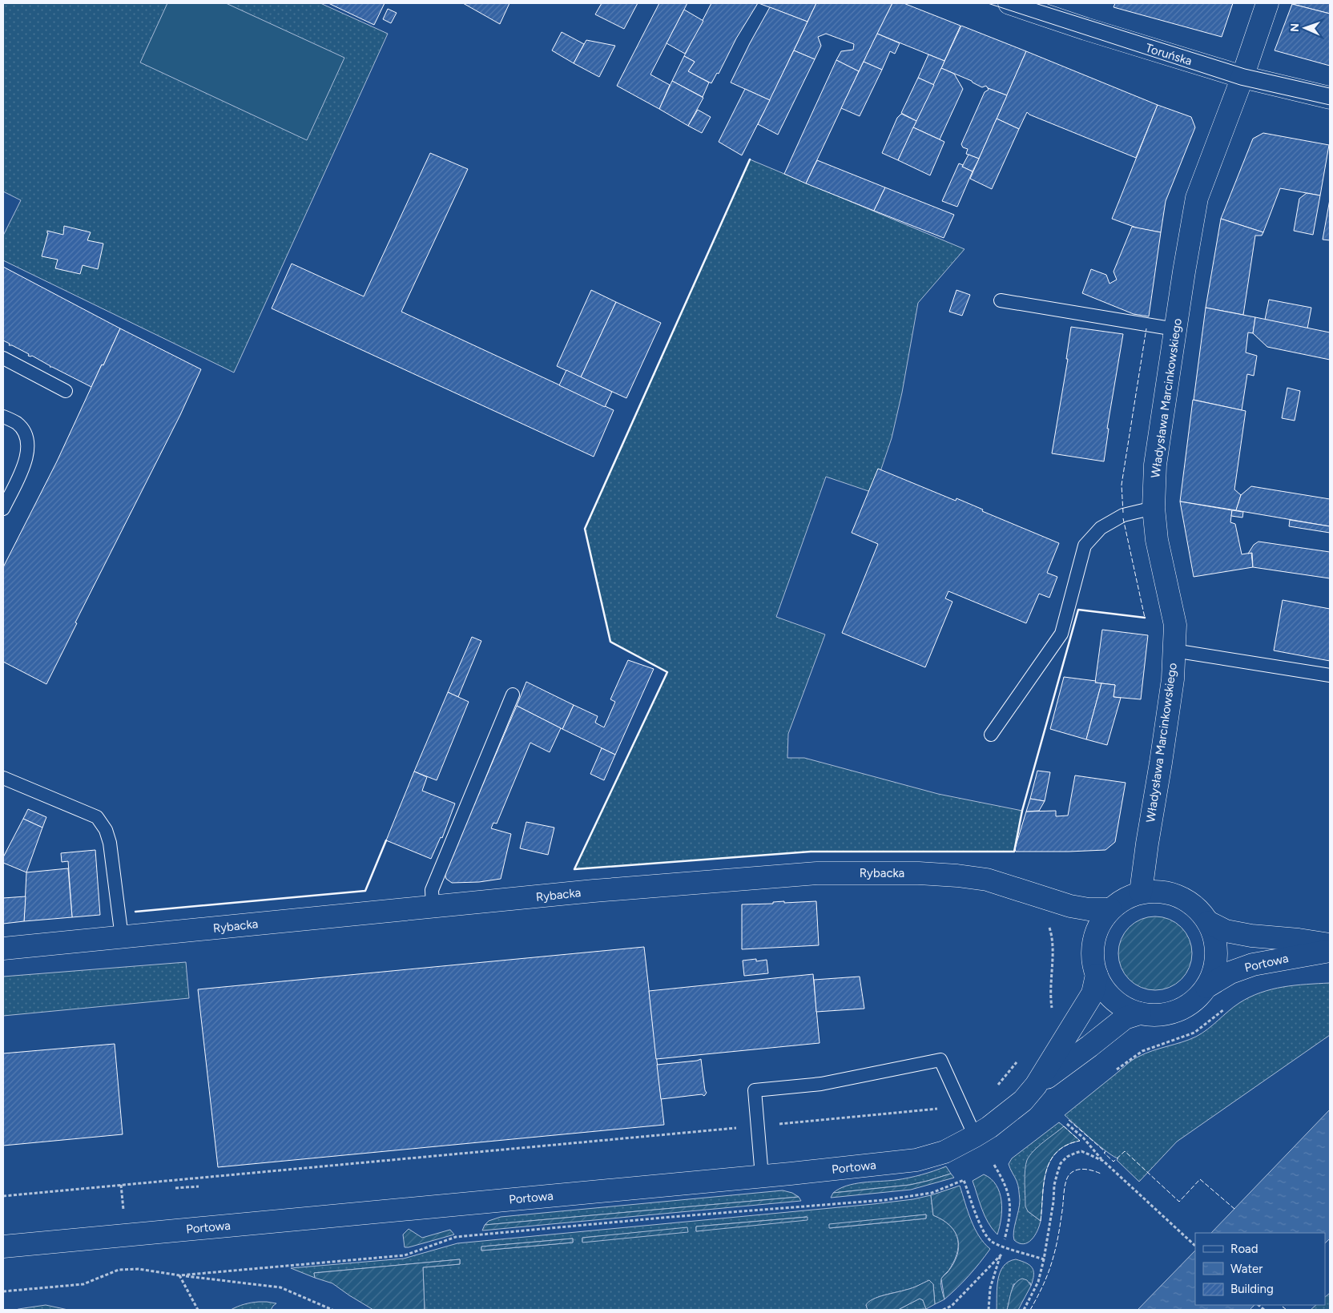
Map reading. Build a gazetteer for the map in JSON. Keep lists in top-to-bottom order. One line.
{"streets":{"street":["Toruńska","Władysława Marcinkowskiego","Rybacka","Portowa"]},"crossings":[["Toruńska","Władysława Marcinkowskiego"],["Władysława Marcinkowskiego","Rybacka"],["Władysława Marcinkowskiego","Portowa"],["Rybacka","Portowa"]],"legend":["Road","Water","Building"],"north":"left"}
